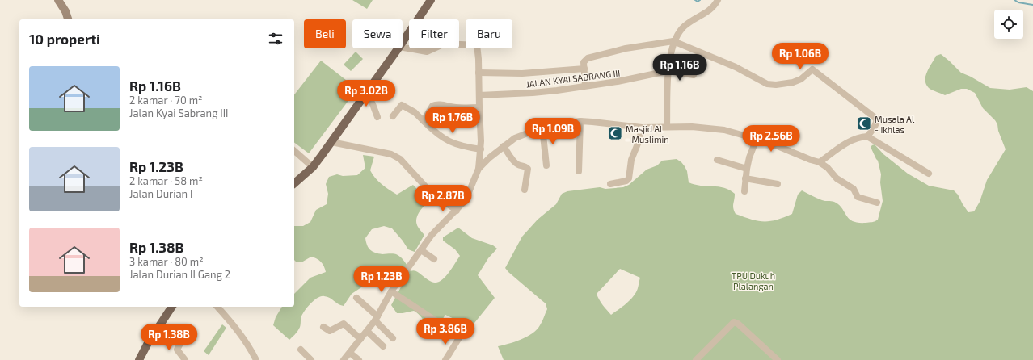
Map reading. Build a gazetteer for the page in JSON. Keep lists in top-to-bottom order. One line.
{"streets":{"street":["JALAN KYAI SABRANG III"]},"parks":["TPU Dukuh Plalangan"],"places":{"mosque":["Musala Al - Ikhlas","Masjid Al - Muslimin"]},"page":{"chip":["Beli","Sewa","Filter","Baru"],"heading":"10 properti","price":["Rp 1.06B","Rp 1.16B","Rp 3.02B","Rp 1.76B","Rp 1.09B","Rp 2.56B","Rp 2.87B","Rp 1.23B","Rp 3.86B","Rp 1.38B"],"list":[{"name":"Rp 1.16B","note":"2 kamar · 70 m² · Jalan Kyai Sabrang III"},{"name":"Rp 1.23B","note":"2 kamar · 58 m² · Jalan Durian I"},{"name":"Rp 1.38B","note":"3 kamar · 80 m² · Jalan Durian II Gang 2"}]}}
